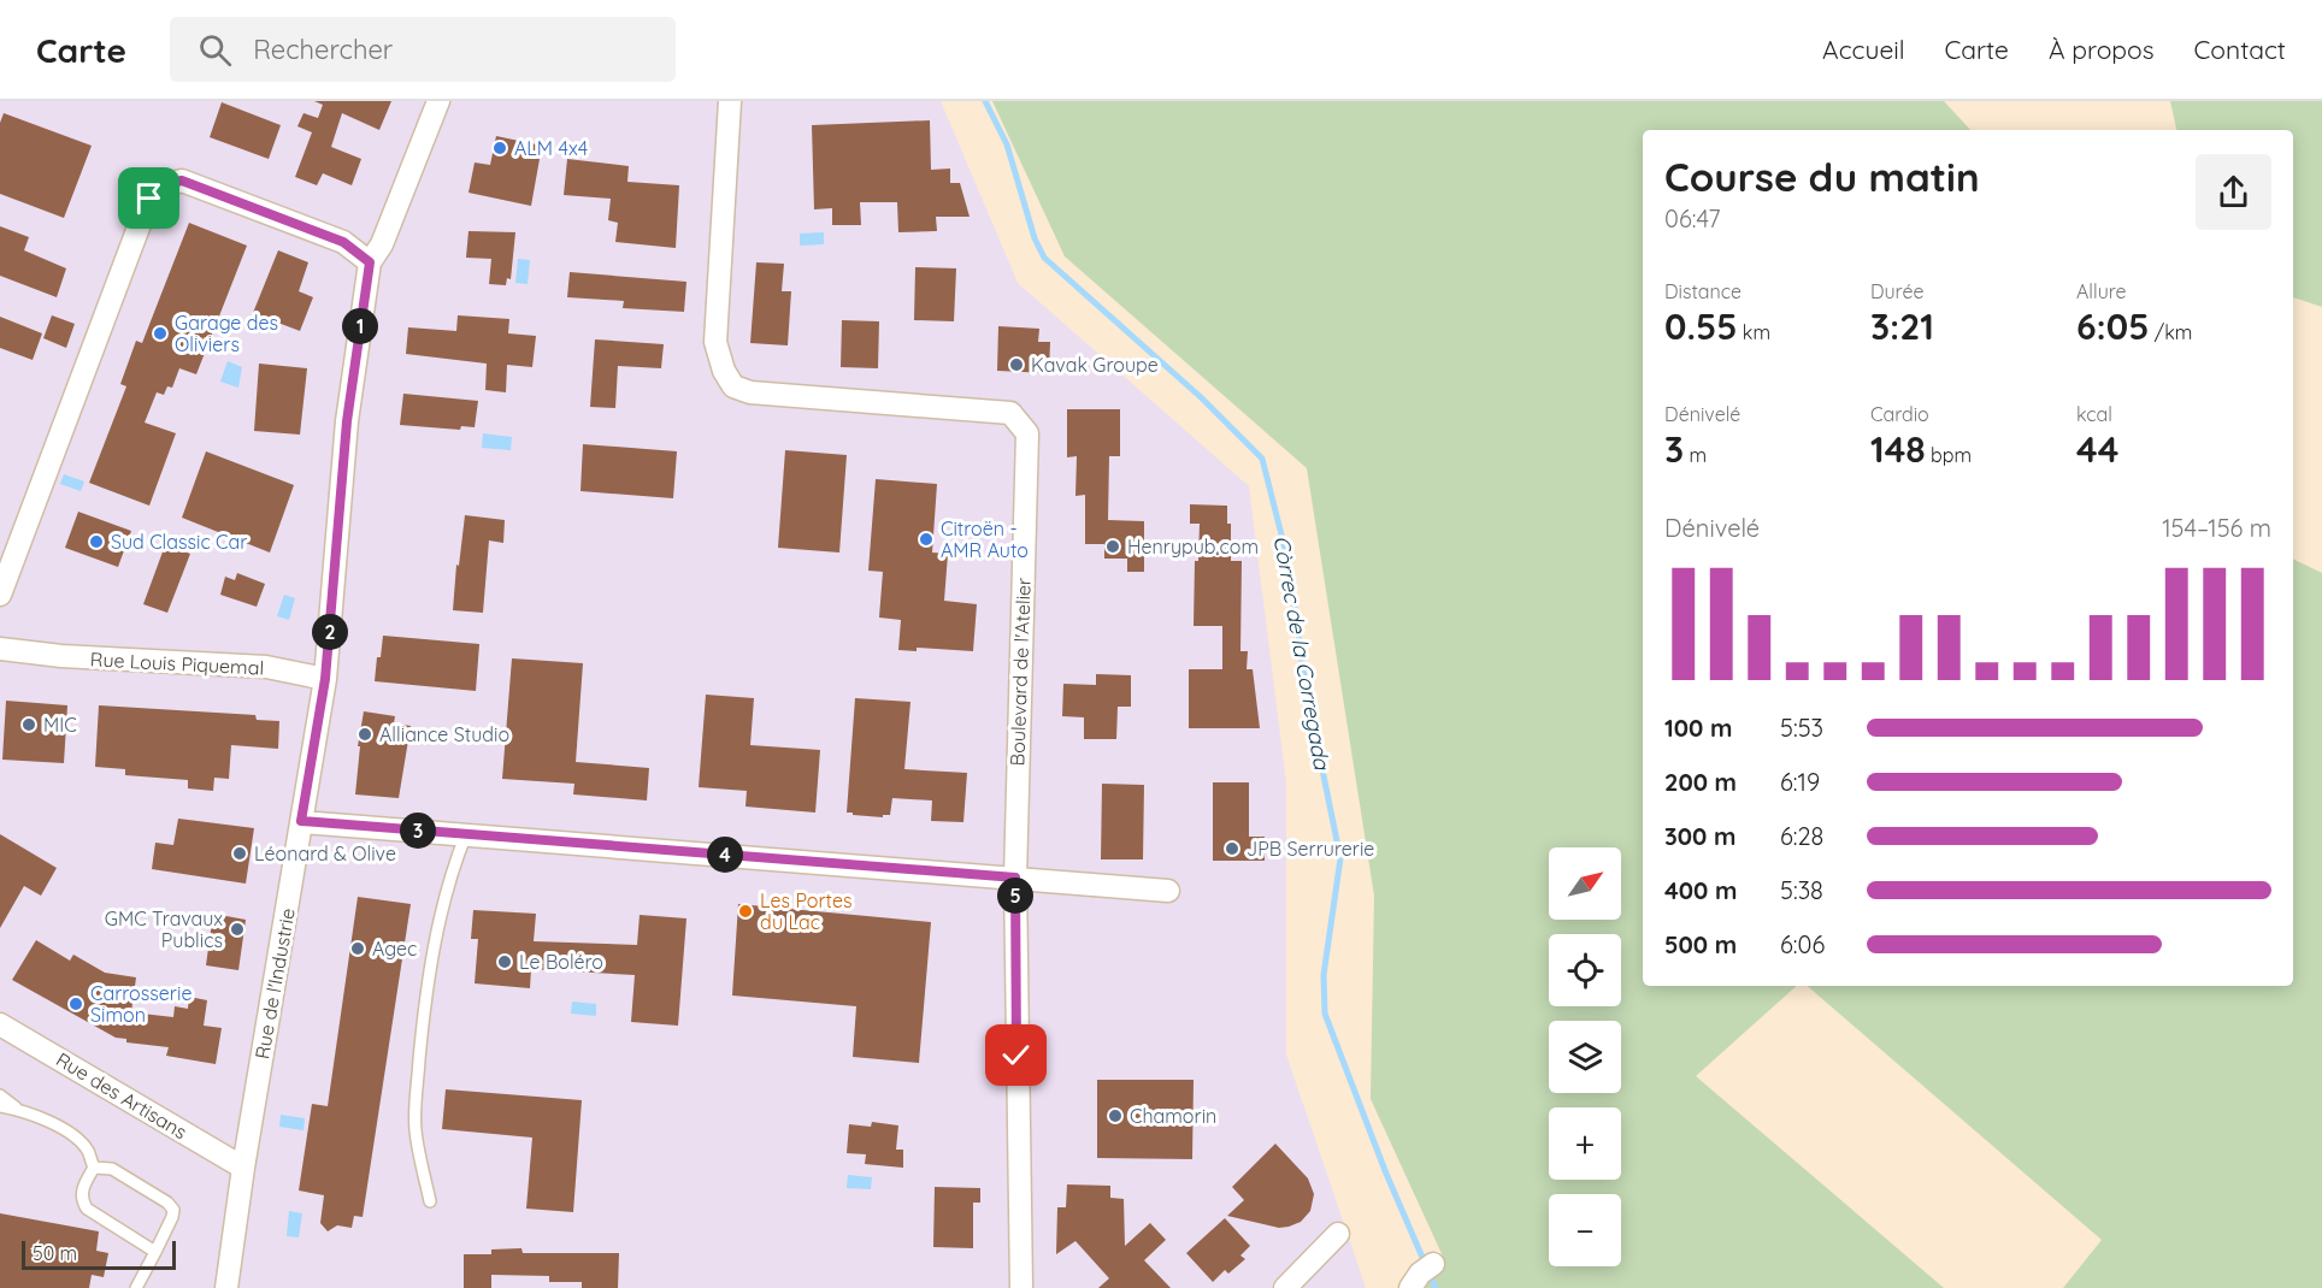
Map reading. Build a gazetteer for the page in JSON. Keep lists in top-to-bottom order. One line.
{"streets":{"street":["Rue Louis Piquemal","Boulevard de l'Atelier","Rue de l'Industrie","Rue des Artisans"]},"crossings":[["Rue Louis Piquemal","Rue de l'Industrie"],["Rue de l'Industrie","Rue des Artisans"]],"water":["Còrrec de la Corregada"],"places":["ALM 4x4","Garage des Oliviers","Kavak Groupe","Citroën - AMR Auto","Sud Classic Car","Henrypub.com","MIC","Alliance Studio","JPB Serrurerie","Léonard & Olive","Les Portes du Lac","GMC Travaux Publics","Agec","Le Boléro","Carrosserie Simon","Chamorin"],"scale_bar":"50 m","north":"top right","page":{"header":"Carte","search":"Rechercher","nav":["Accueil","Carte","À propos","Contact"],"heading":["Course du matin","06:47"],"stats":[["Distance","0.55 km"],["Durée","3:21"],["Allure","6:05 /km"],["Dénivelé","3 m"],["Cardio","148 bpm"],["kcal","44"]],"pins":["1","2","3","4","5"],"chart":["Dénivelé","154–156 m"],"list":[{"name":"100 m","note":"5:53"},{"name":"200 m","note":"6:19"},{"name":"300 m","note":"6:28"},{"name":"400 m","note":"5:38"},{"name":"500 m","note":"6:06"}],"map_buttons":["+","−"],"scale":"50 m"}}
